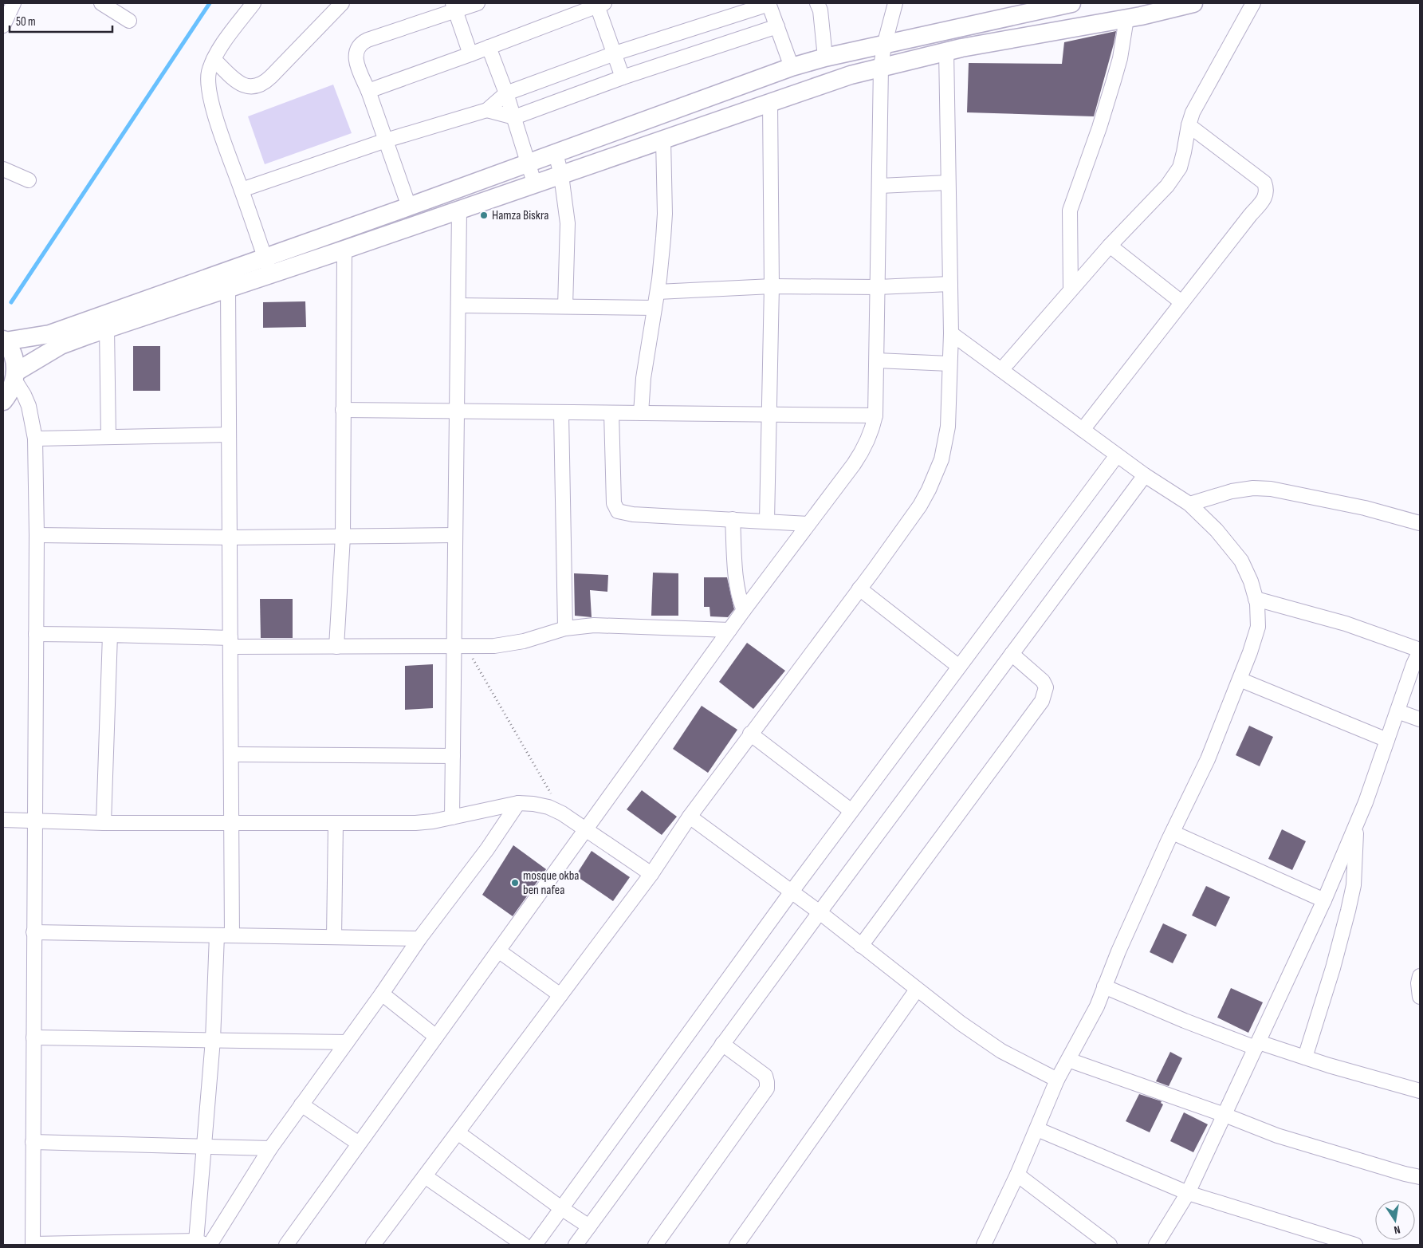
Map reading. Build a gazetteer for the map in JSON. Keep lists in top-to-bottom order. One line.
{"places":["Hamza Biskra","mosque okba ben nafea"],"scale_bar":"50 m","north":"bottom"}
